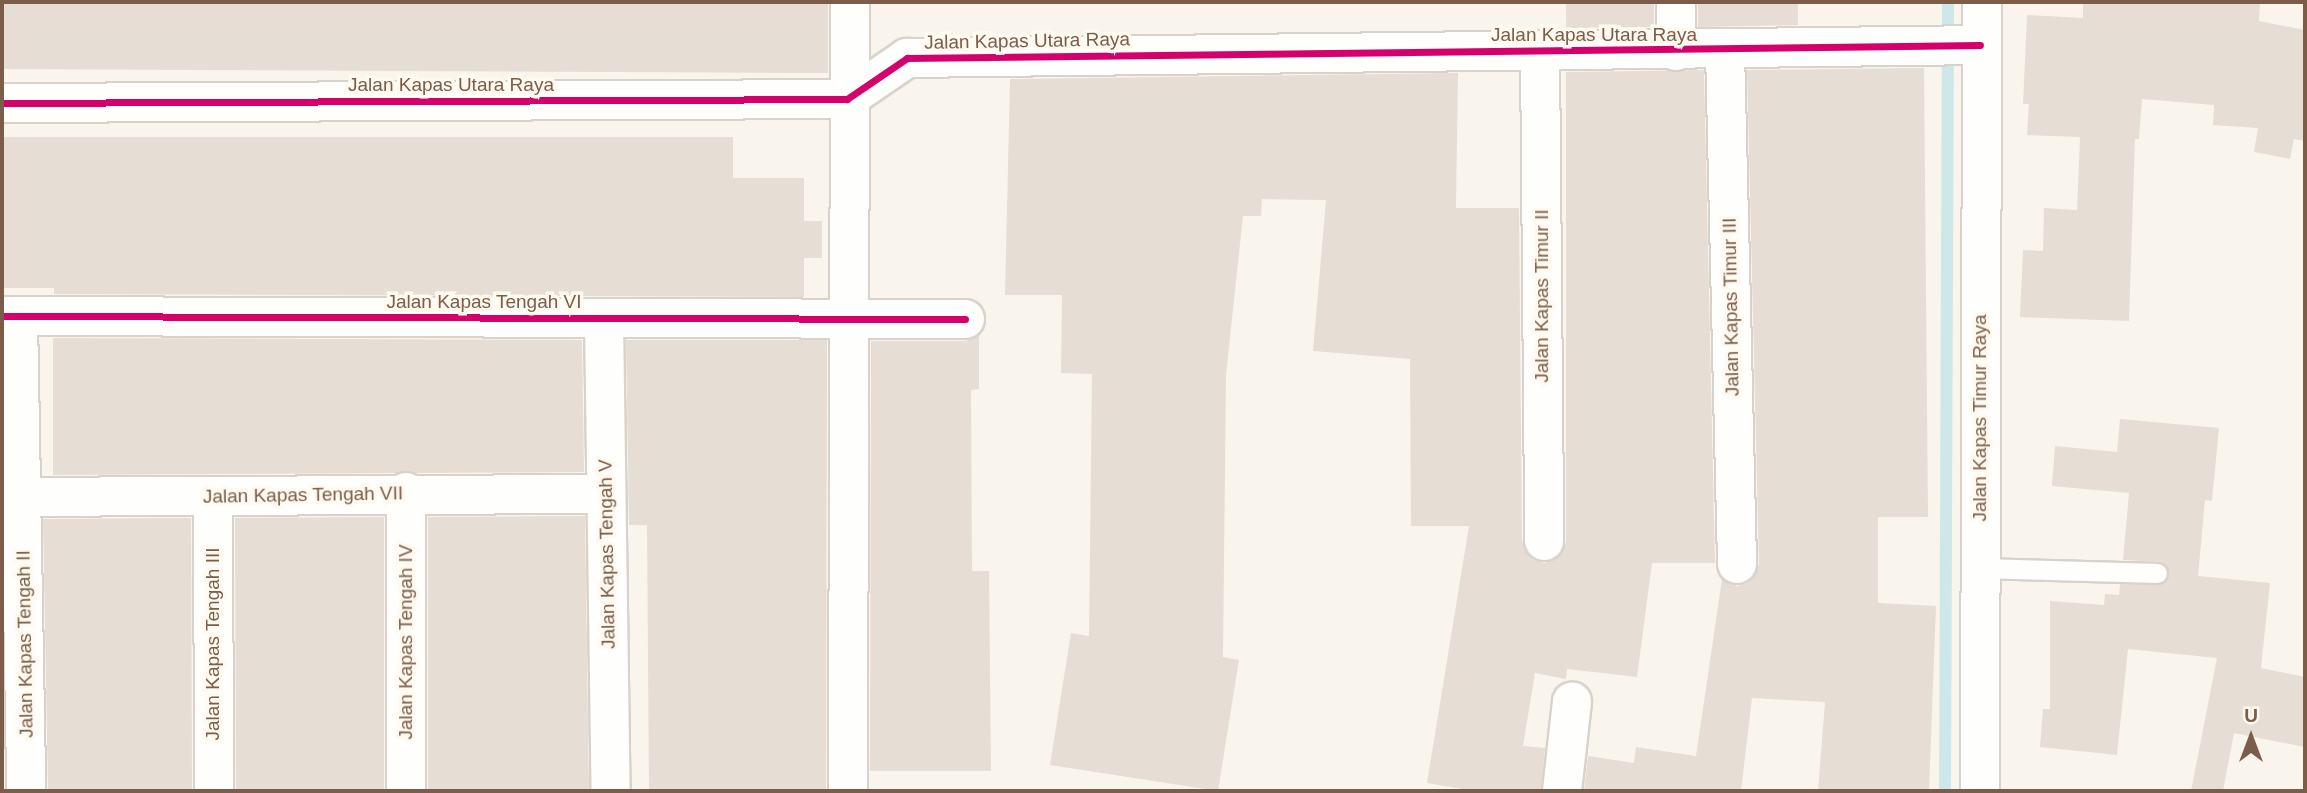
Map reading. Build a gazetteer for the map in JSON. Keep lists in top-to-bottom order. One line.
{"streets":{"street":["Jalan Kapas Utara Raya","Jalan Kapas Timur II","Jalan Kapas Tengah VI","Jalan Kapas Timur III","Jalan Kapas Timur Raya","Jalan Kapas Tengah VII","Jalan Kapas Tengah V","Jalan Kapas Tengah IV","Jalan Kapas Tengah II","Jalan Kapas Tengah III"]},"crossings":[["Jalan Kapas Utara Raya","Jalan Kapas Timur II"],["Jalan Kapas Utara Raya","Jalan Kapas Timur III"],["Jalan Kapas Utara Raya","Jalan Kapas Timur Raya"],["Jalan Kapas Tengah VI","Jalan Kapas Tengah V"],["Jalan Kapas Tengah VI","Jalan Kapas Tengah II"],["Jalan Kapas Tengah VII","Jalan Kapas Tengah V"],["Jalan Kapas Tengah VII","Jalan Kapas Tengah IV"],["Jalan Kapas Tengah VII","Jalan Kapas Tengah II"],["Jalan Kapas Tengah VII","Jalan Kapas Tengah III"]],"north":"top"}
